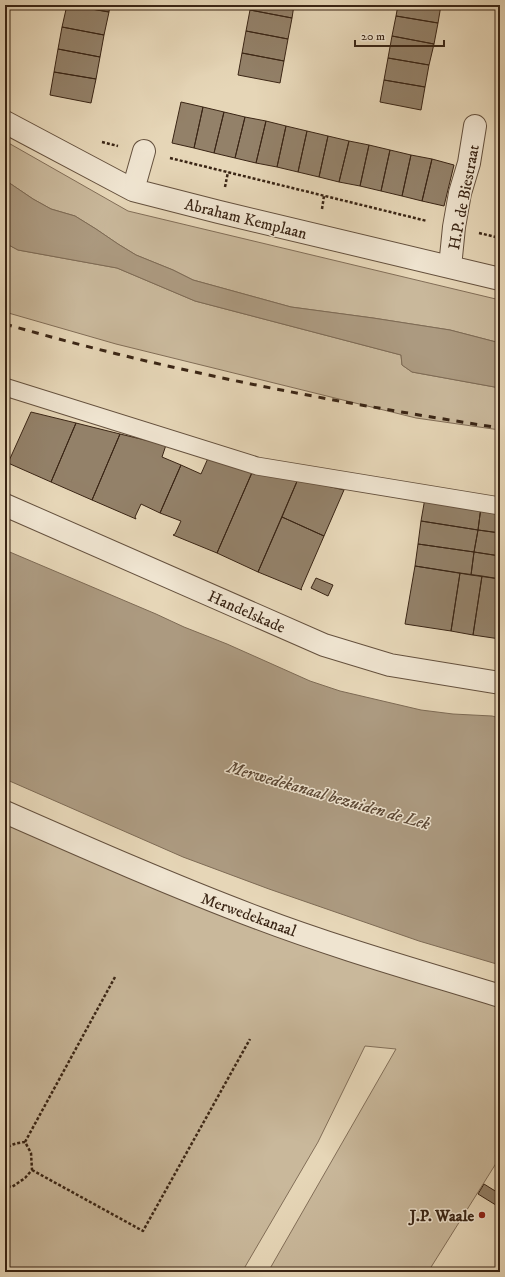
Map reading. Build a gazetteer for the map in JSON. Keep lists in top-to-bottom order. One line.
{"streets":{"street":["H.P. de Biestraat","Abraham Kemplaan","Handelskade","Merwedekanaal"]},"crossings":[["H.P. de Biestraat","Abraham Kemplaan"]],"water":["Merwedekanaal bezuiden de Lek"],"places":["J.P. Waale"],"scale_bar":"20 m"}
